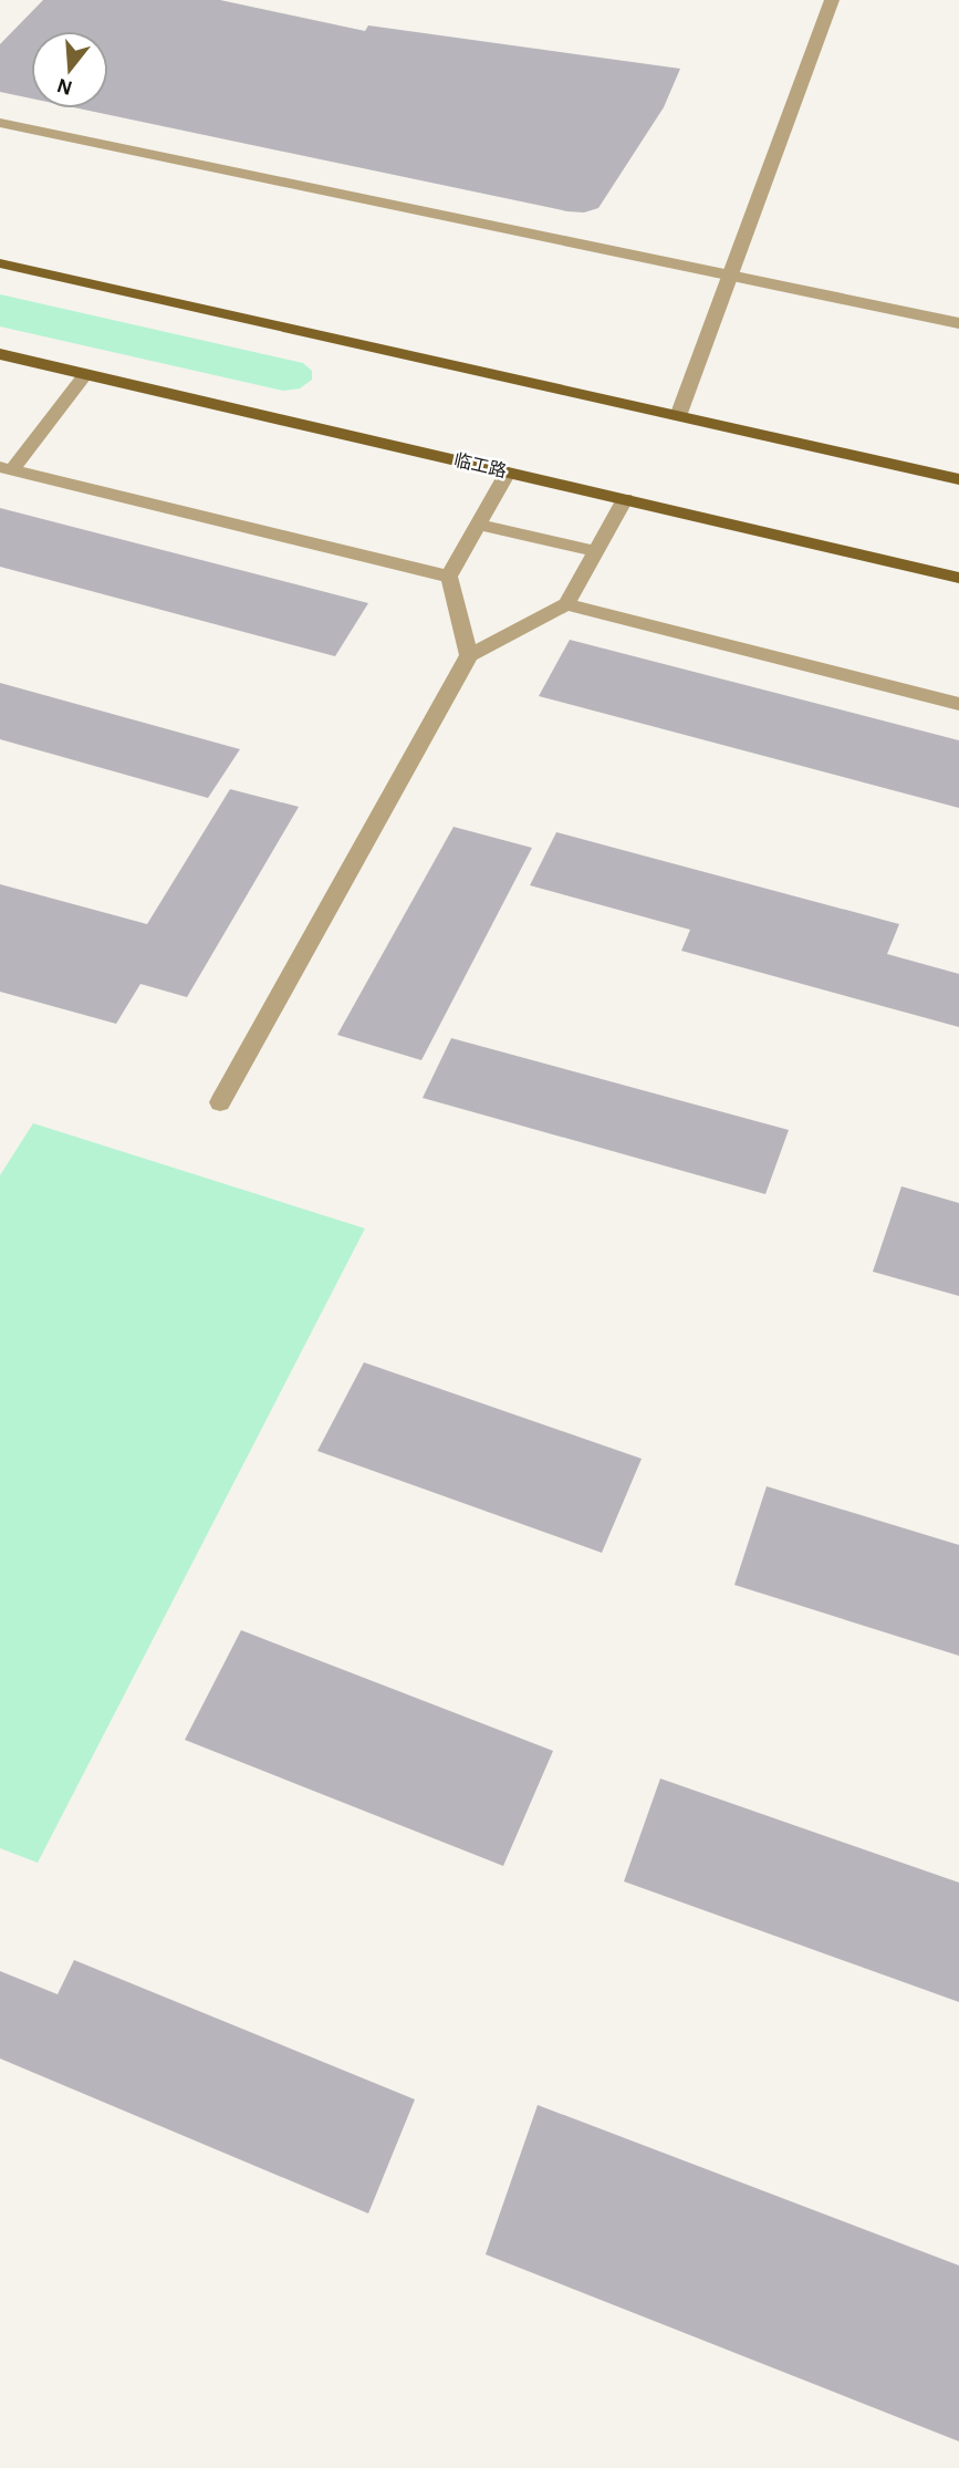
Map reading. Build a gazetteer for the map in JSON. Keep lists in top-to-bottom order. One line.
{"streets":{"main road":["临工路"]},"north":"bottom"}
